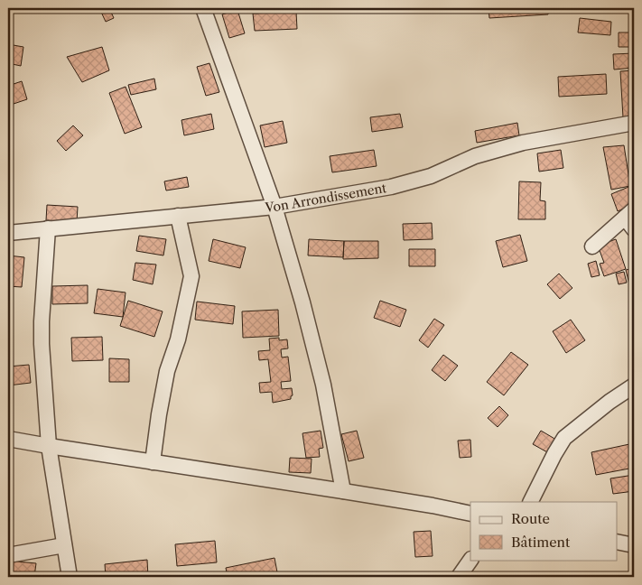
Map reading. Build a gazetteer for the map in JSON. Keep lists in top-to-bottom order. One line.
{"streets":{"street":["Von Arrondissement"]},"legend":["Route","Bâtiment"]}
